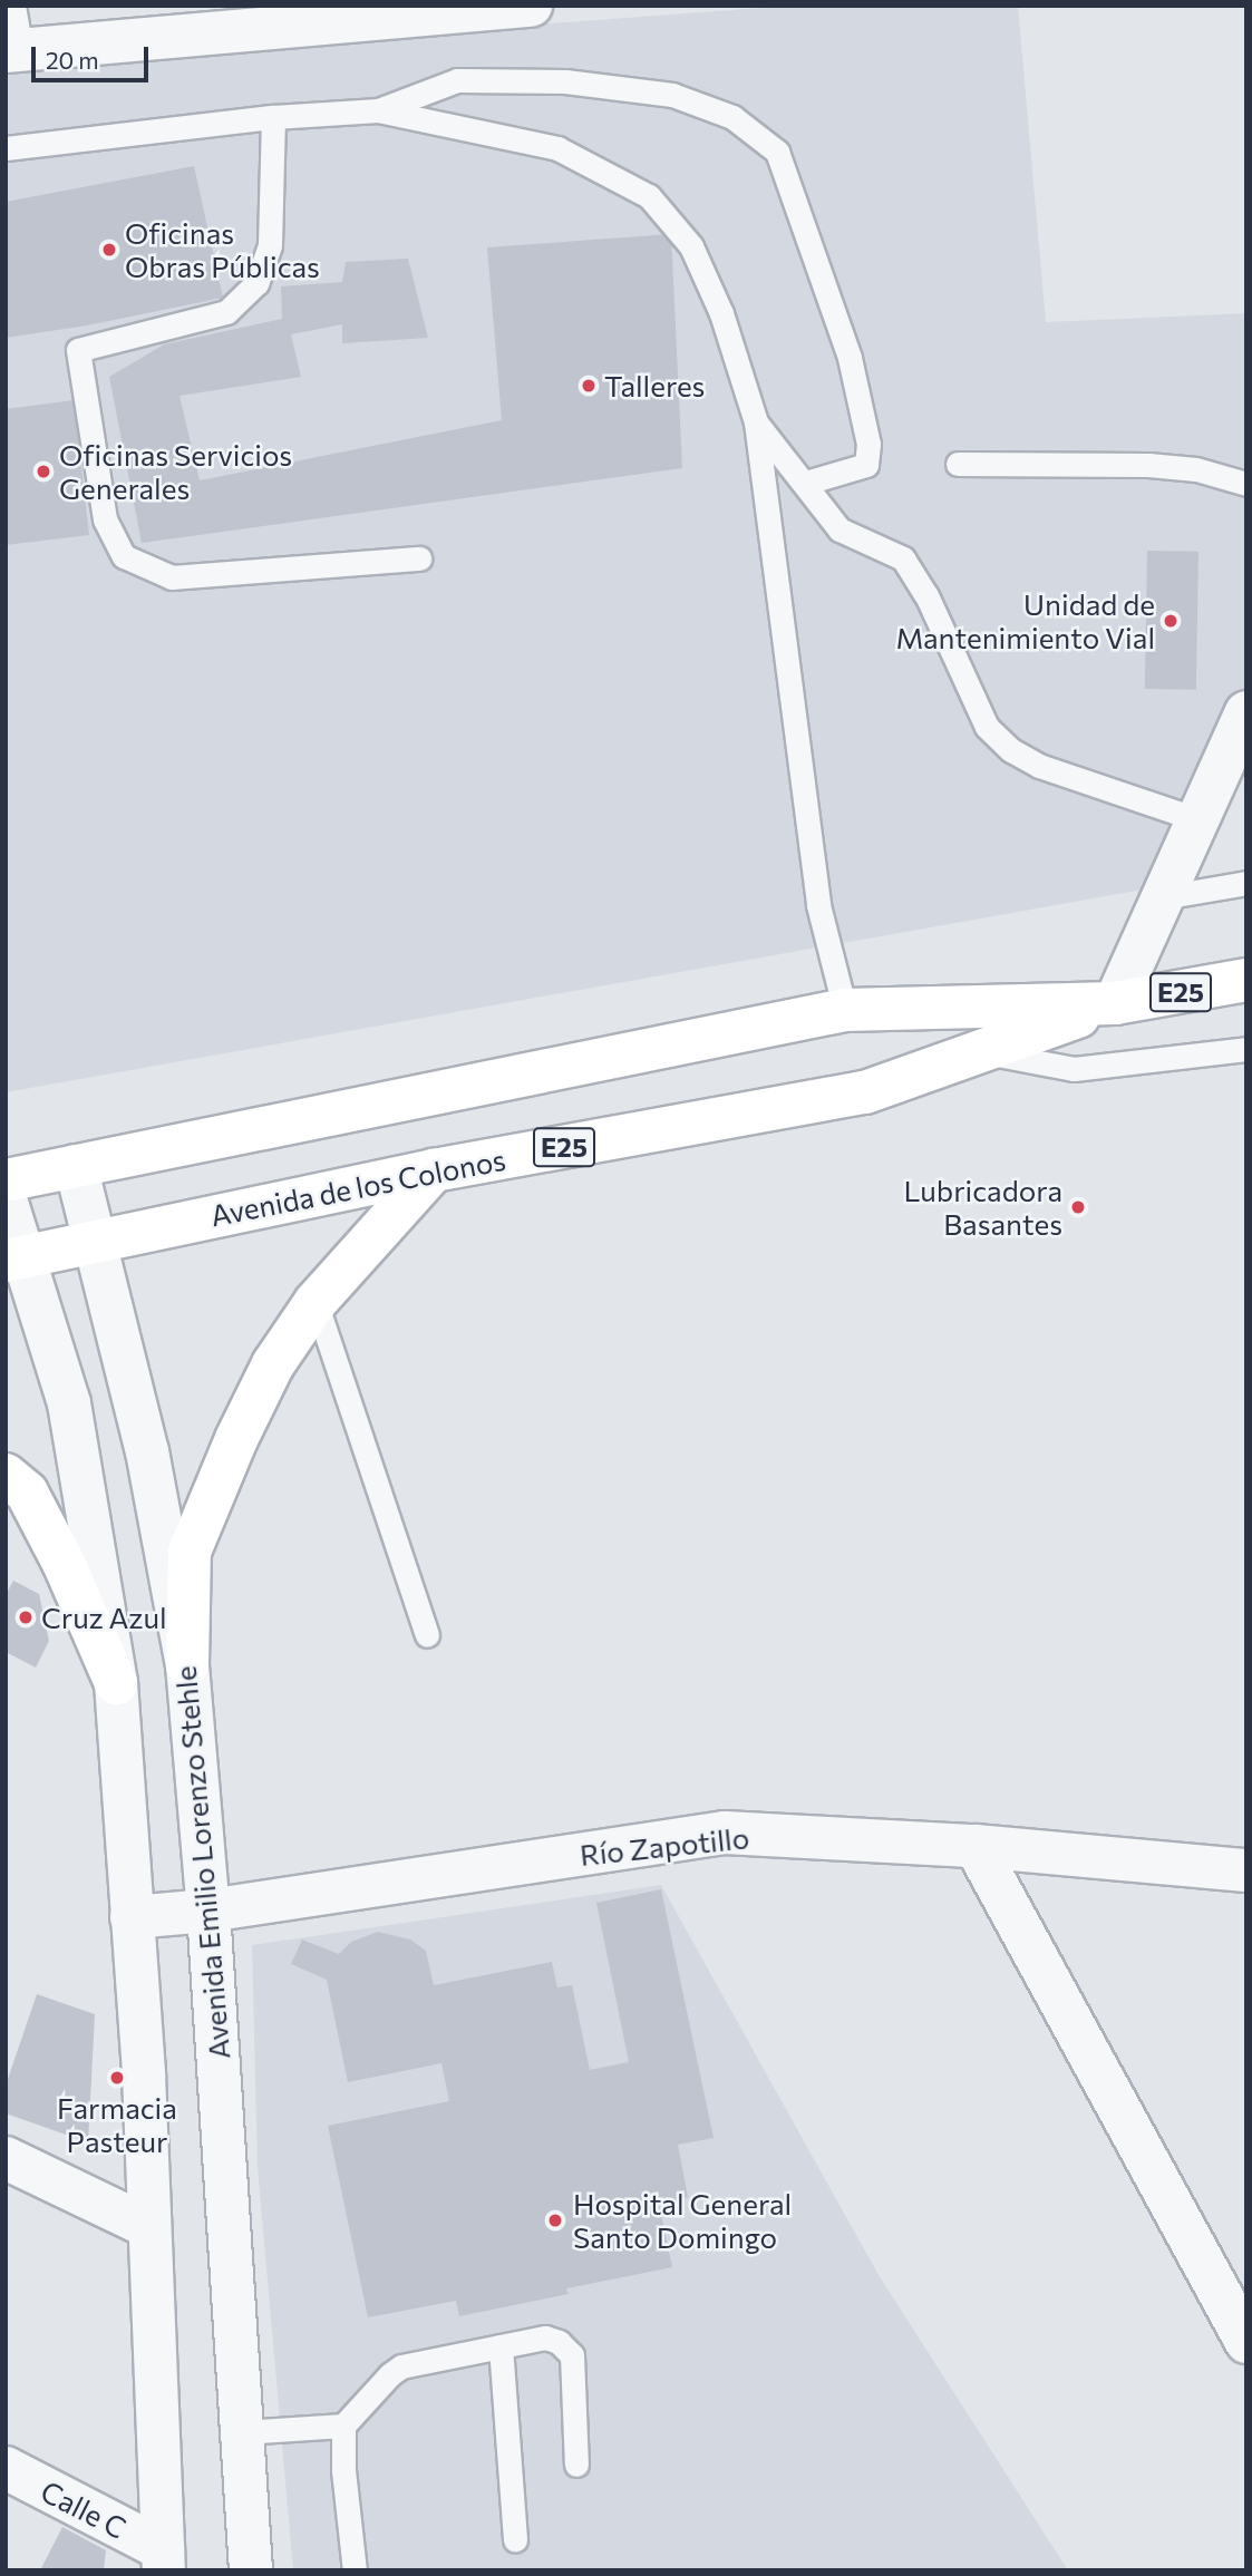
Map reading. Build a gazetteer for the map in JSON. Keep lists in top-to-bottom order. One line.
{"streets":{"highway":["E25","Avenida de los Colonos"],"street":["Río Zapotillo","Avenida Emilio Lorenzo Stehle","Calle C"]},"crossings":[["Avenida de los Colonos","Avenida Emilio Lorenzo Stehle"],["Río Zapotillo","Avenida Emilio Lorenzo Stehle"]],"places":["Oficinas Obras Públicas","Talleres","Oficinas Servicios Generales","Unidad de Mantenimiento Vial","Lubricadora Basantes","Cruz Azul","Farmacia Pasteur","Hospital General Santo Domingo"],"scale_bar":"20 m"}
